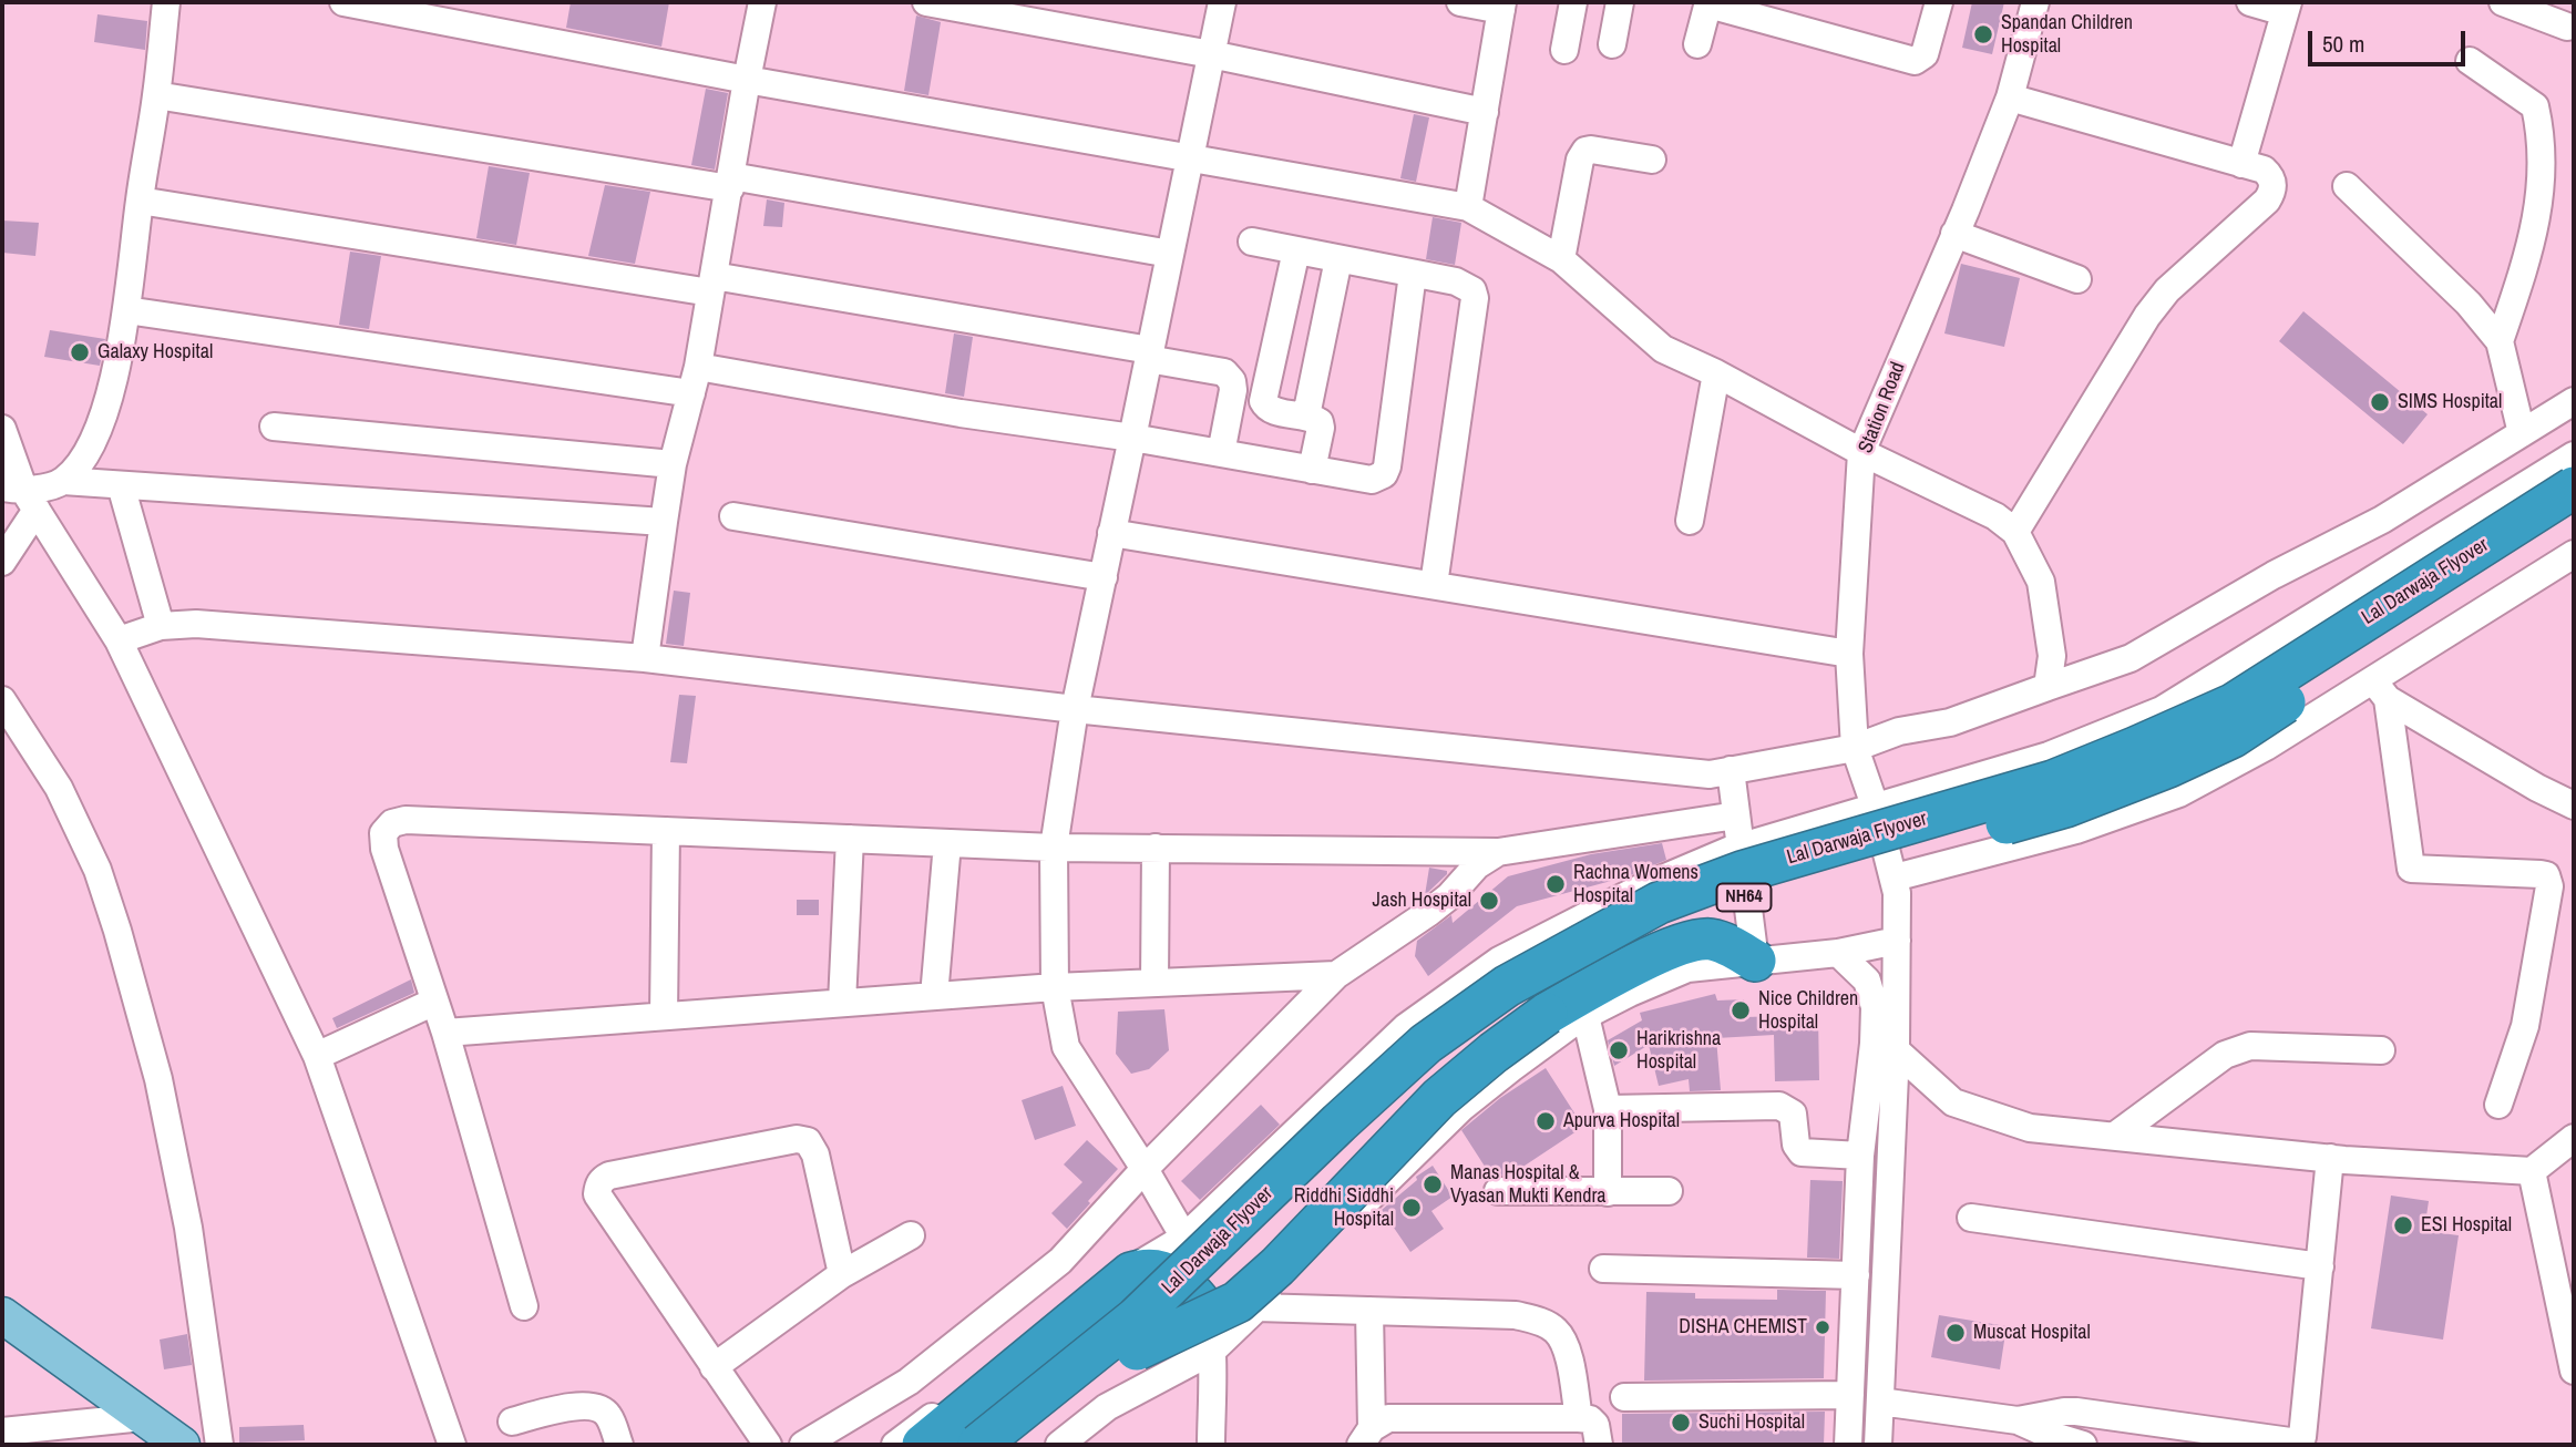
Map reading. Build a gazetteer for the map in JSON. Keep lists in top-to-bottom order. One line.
{"streets":{"highway":["Lal Darwaja Flyover","NH64"],"street":["Station Road"]},"places":["Spandan Children Hospital","Galaxy Hospital","SIMS Hospital","Rachna Womens Hospital","Jash Hospital","Nice Children Hospital","Harikrishna Hospital","Apurva Hospital","Manas Hospital & Vyasan Mukti Kendra","Riddhi Siddhi Hospital","ESI Hospital","DISHA CHEMIST","Muscat Hospital","Suchi Hospital"],"scale_bar":"50 m"}
